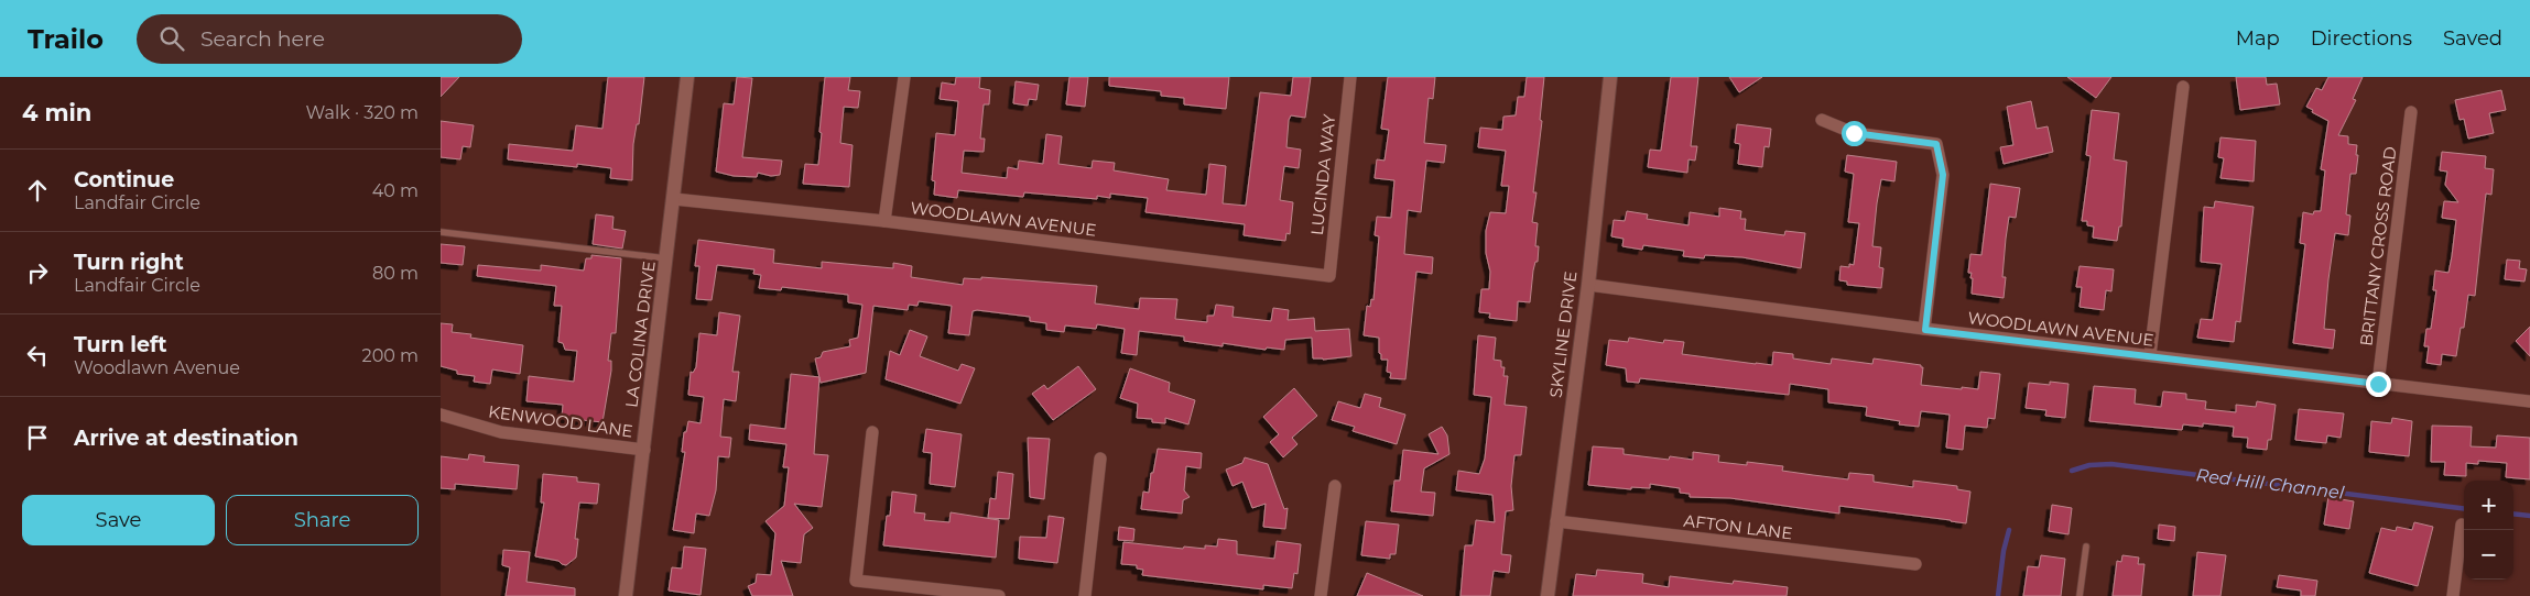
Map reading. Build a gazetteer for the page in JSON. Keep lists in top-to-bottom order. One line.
{"streets":{"street":["LUCINDA WAY","WOODLAWN AVENUE","BRITTANY CROSS ROAD","LA COLINA DRIVE","SKYLINE DRIVE","KENWOOD LANE","AFTON LANE"]},"crossings":[["LUCINDA WAY","WOODLAWN AVENUE"],["WOODLAWN AVENUE","BRITTANY CROSS ROAD"],["WOODLAWN AVENUE","LA COLINA DRIVE"],["WOODLAWN AVENUE","SKYLINE DRIVE"],["LA COLINA DRIVE","KENWOOD LANE"],["SKYLINE DRIVE","AFTON LANE"]],"water":["Red Hill Channel"],"page":{"header":"Trailo","search":"Search here","nav":["Map","Directions","Saved"],"heading":["4 min","Walk · 320 m"],"list":[["Continue","Landfair Circle","40 m"],["Turn right","Landfair Circle","80 m"],["Turn left","Woodlawn Avenue","200 m"],"Arrive at destination"],"buttons":["Save","Share"],"map_buttons":["+","−"]}}
